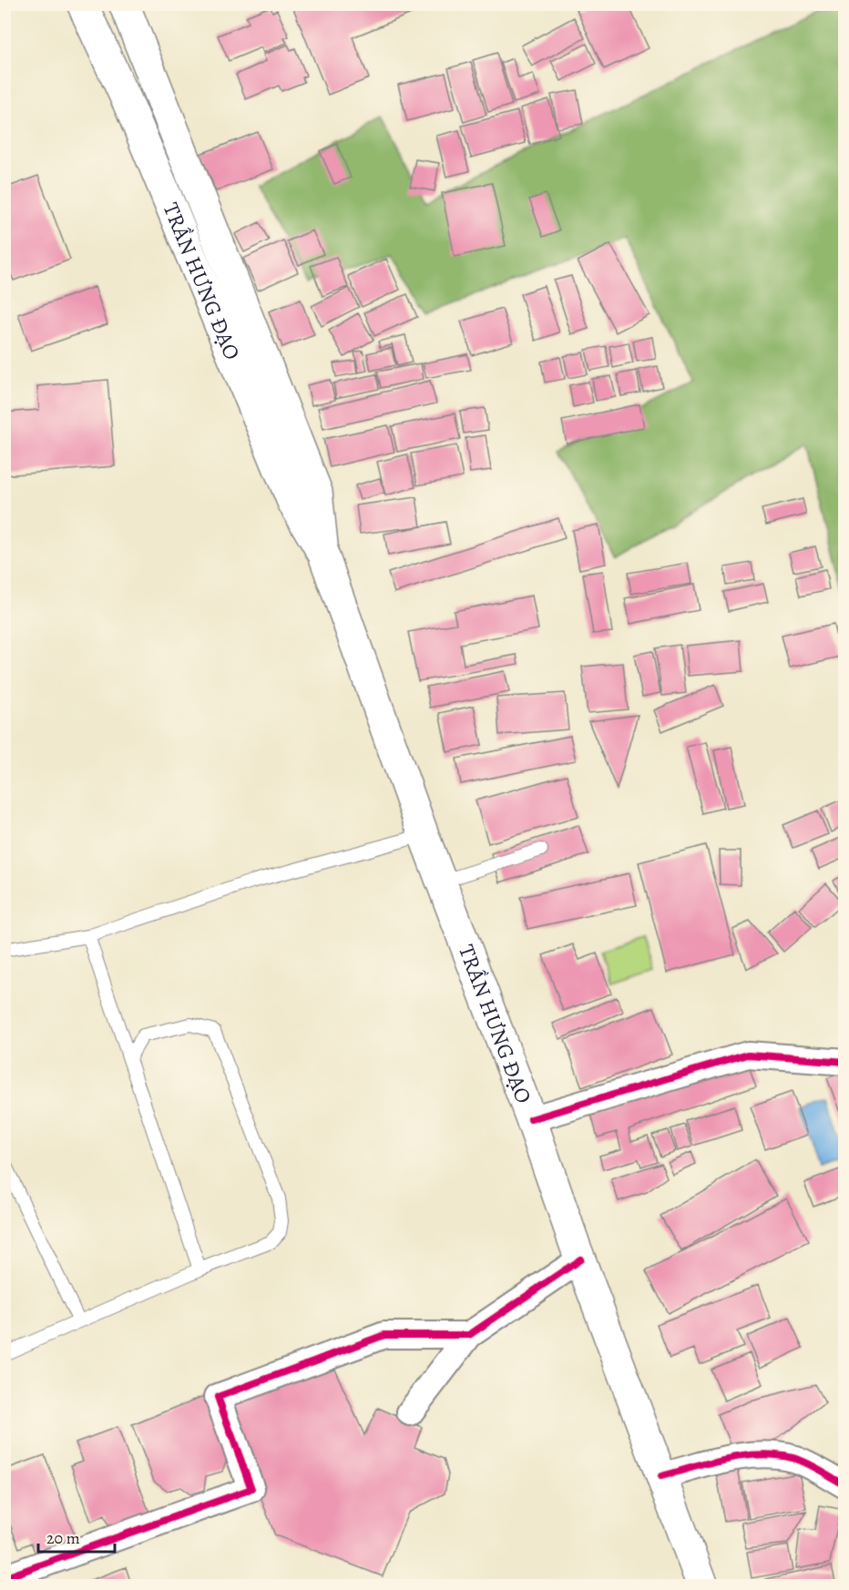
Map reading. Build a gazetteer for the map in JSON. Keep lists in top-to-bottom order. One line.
{"streets":{"main road":["TRẦN HƯNG ĐẠO"]},"scale_bar":"20 m"}
